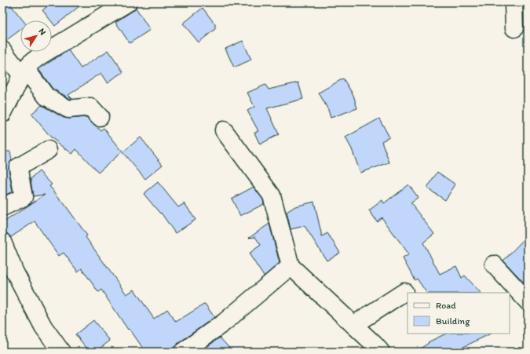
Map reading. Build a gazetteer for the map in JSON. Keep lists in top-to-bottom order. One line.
{"legend":["Road","Building"],"north":"top right"}
